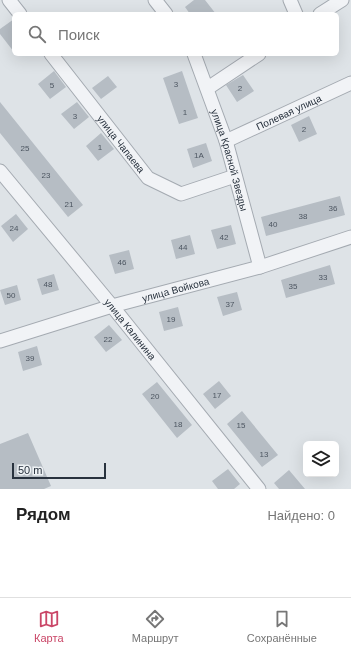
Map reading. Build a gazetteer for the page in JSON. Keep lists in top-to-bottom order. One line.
{"streets":{"street":["Полевая улица","улица Чапаева","улица Красной Звезды","улица Войкова","улица Калинина"]},"crossings":[["Полевая улица","улица Красной Звезды"],["улица Чапаева","улица Красной Звезды"],["улица Красной Звезды","улица Войкова"],["улица Войкова","улица Калинина"]],"house_numbers":["3","5","2","1","3","2","1","25","1А","23","21","36","38","40","24","42","44","46","33","48","35","50","37","19","22","39","17","20","18","15","13"],"scale_bar":"50 m","page":{"search":"Поиск","scale":"50 m","heading":["Рядом","Найдено: 0"],"nav":["Карта","Маршрут","Сохранённые"]}}
